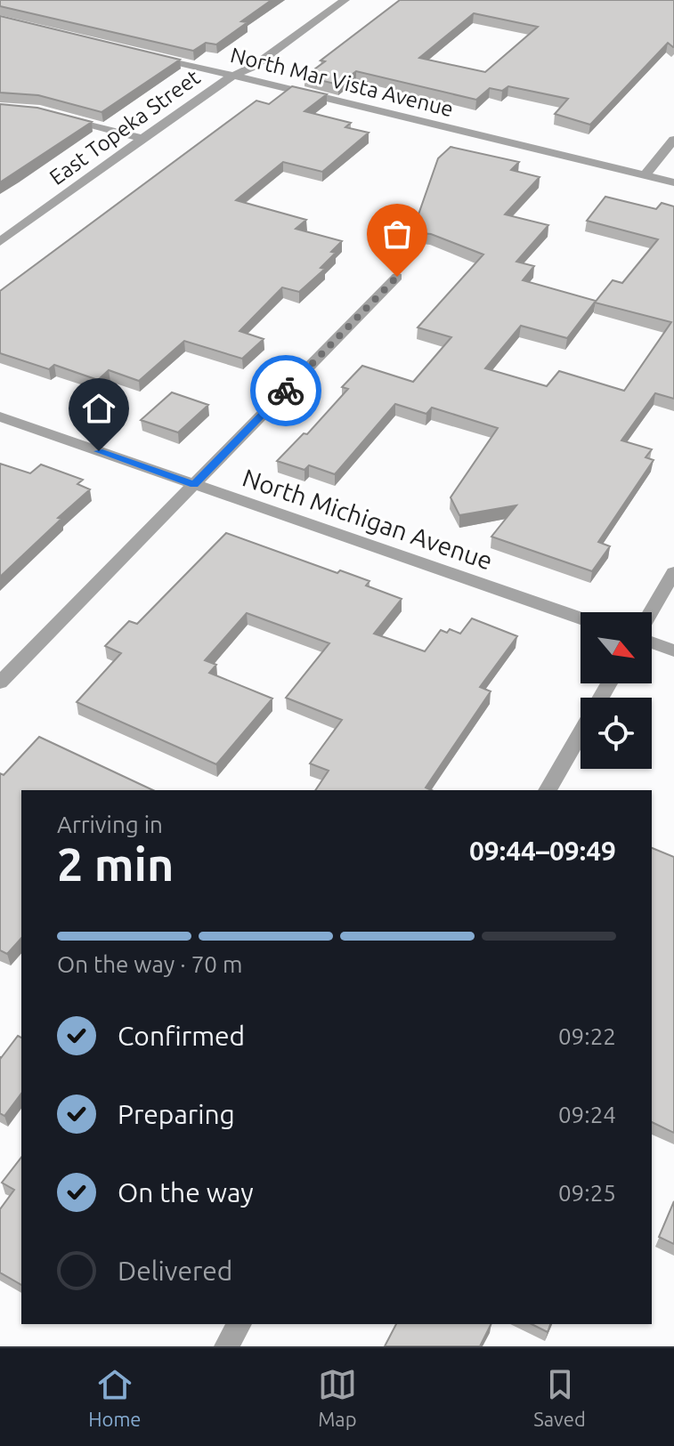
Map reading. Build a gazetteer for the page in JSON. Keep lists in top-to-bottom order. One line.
{"streets":{"street":["North Mar Vista Avenue","East Topeka Street","North Michigan Avenue"]},"crossings":[["North Mar Vista Avenue","East Topeka Street"]],"north":"bottom right","page":{"heading":["2 min","Arriving in","09:44–09:49"],"bar":"On the way · 70 m","list":[["Confirmed","09:22"],["Preparing","09:24"],["On the way","09:25"],"Delivered"],"tabs":["Home","Map","Saved"]}}
